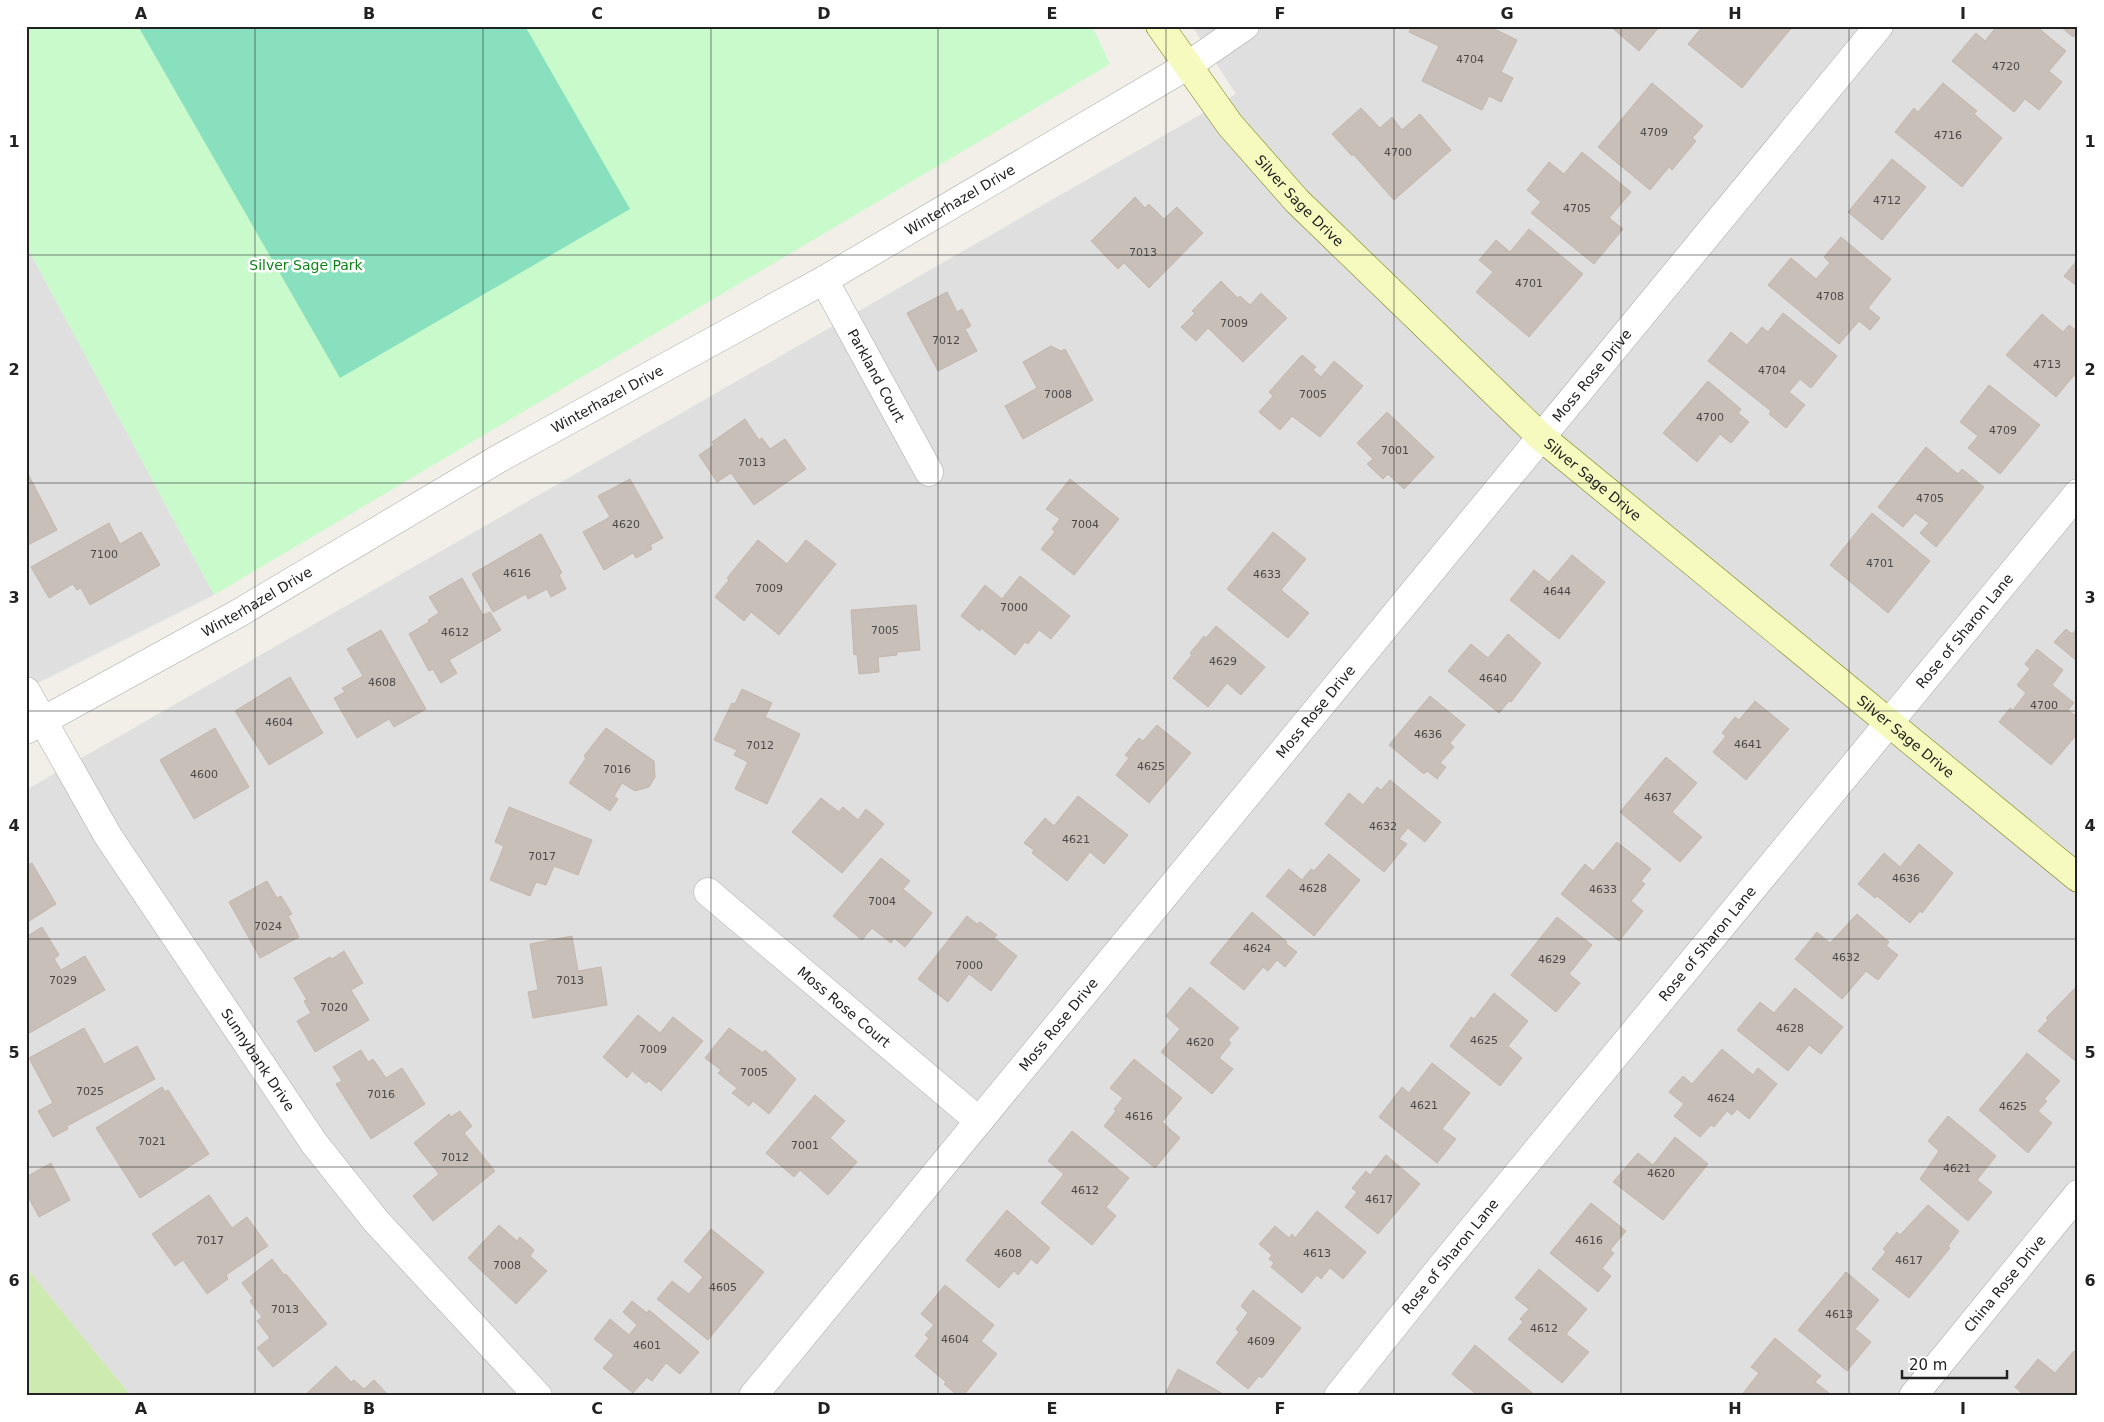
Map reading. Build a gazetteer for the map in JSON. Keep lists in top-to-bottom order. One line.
{"streets":{"street":["Winterhazel Drive","Silver Sage Drive","Moss Rose Drive","Parkland Court","Rose of Sharon Lane","Moss Rose Court","Sunnybank Drive","China Rose Drive"]},"crossings":[["Winterhazel Drive","Silver Sage Drive"],["Winterhazel Drive","Parkland Court"],["Winterhazel Drive","Sunnybank Drive"],["Silver Sage Drive","Moss Rose Drive"],["Silver Sage Drive","Rose of Sharon Lane"],["Moss Rose Drive","Moss Rose Court"]],"parks":["Silver Sage Park"],"house_numbers":["4704","4720","4709","4716","4700","4712","4705","7013","4701","4708","7009","7012","4713","4704","7008","7005","4700","4709","7001","7013","4705","4620","7004","7100","4701","4616","4633","7009","4644","7000","7005","4612","4629","4640","4608","4700","4604","4636","4641","7012","4625","7016","4600","4637","4632","4621","7017","4636","4628","4633","7004","7024","4624","4632","4629","7000","7029","7013","7020","4628","4625","4620","7009","7005","7025","7016","4624","4621","4625","4616","7021","7001","7012","4621","4620","4612","4617","7017","4616","4608","4613","4617","7008","4605","7013","4613","4612","4604","4609","4601"],"scale_bar":"20 m","grid":{"columns":["A","B","C","D","E","F","G","H","I"],"rows":["1","2","3","4","5","6"]}}
